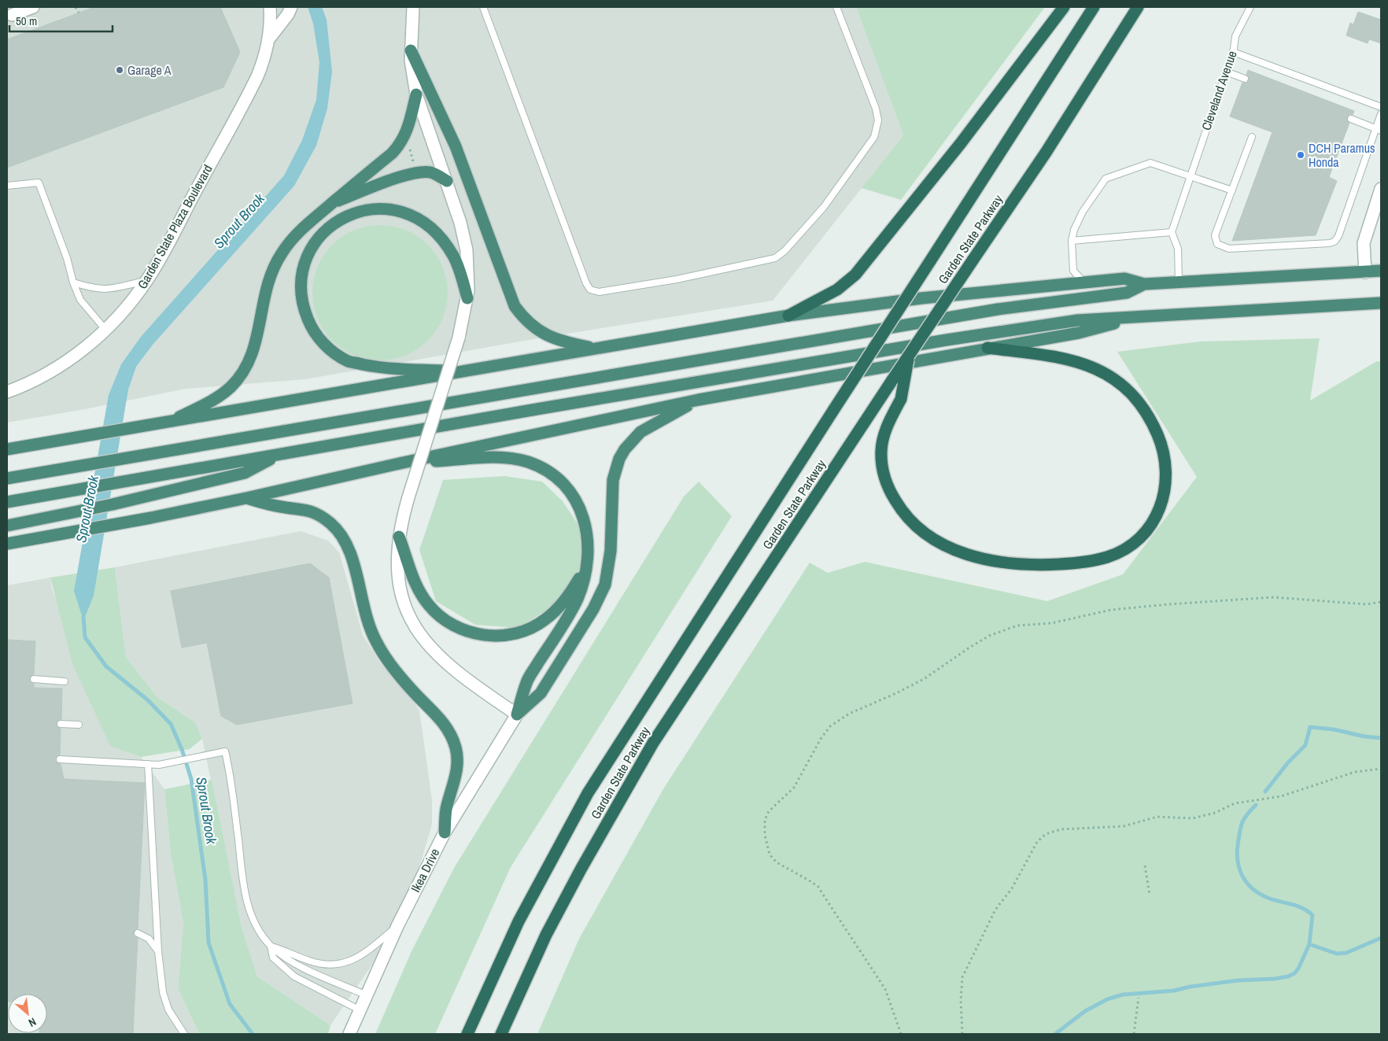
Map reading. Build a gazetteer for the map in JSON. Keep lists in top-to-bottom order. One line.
{"streets":{"highway":["Garden State Parkway"],"street":["Garden State Plaza Boulevard","Ikea Drive"],"lane":["Cleveland Avenue"]},"water":["Sprout Brook"],"places":["Garage A","DCH Paramus Honda"],"scale_bar":"50 m","north":"bottom right"}
